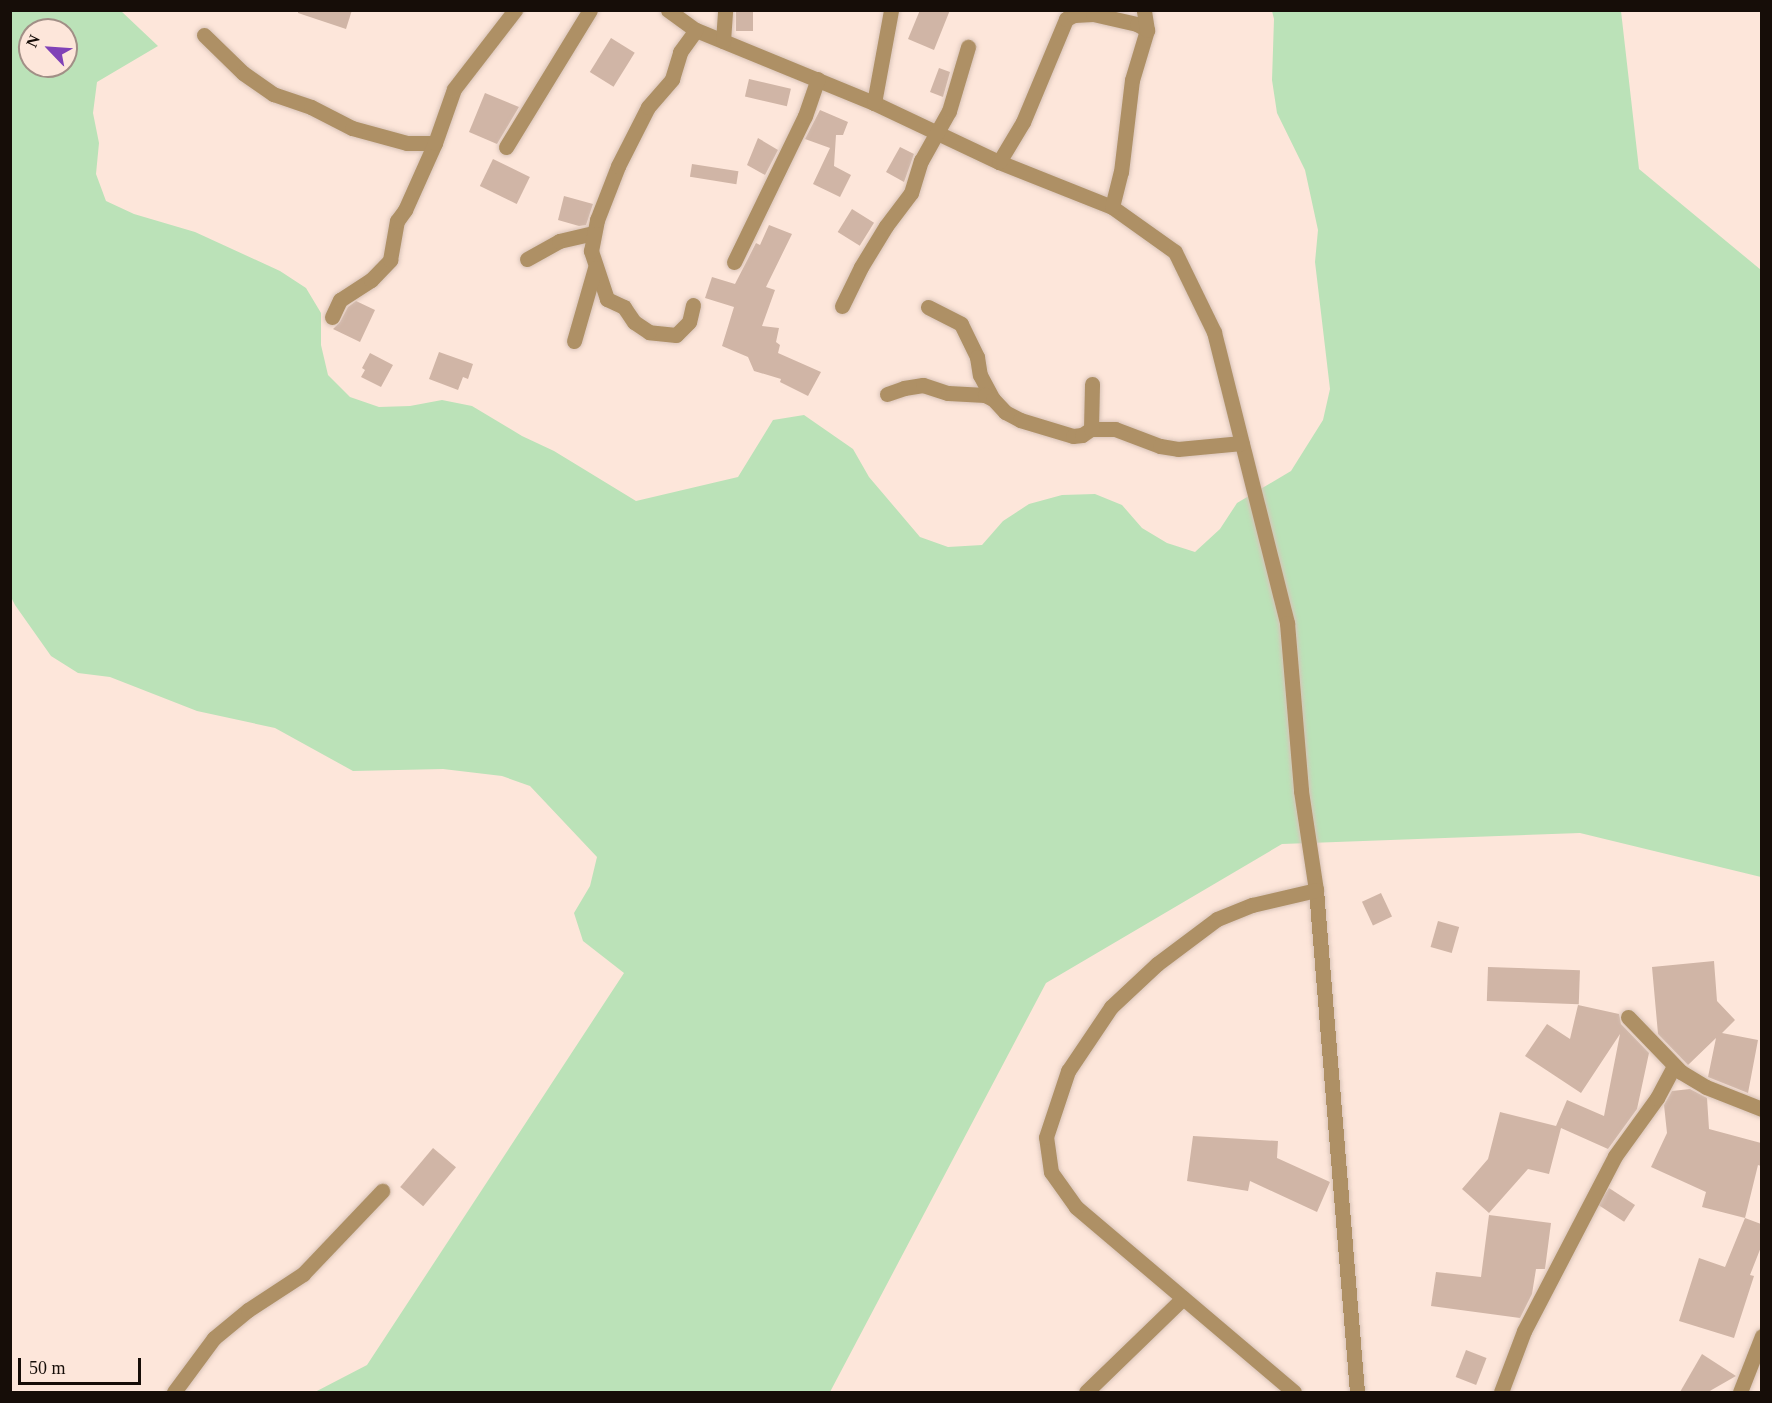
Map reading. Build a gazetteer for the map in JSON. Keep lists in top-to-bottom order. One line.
{"scale_bar":"50 m","north":"top left"}
